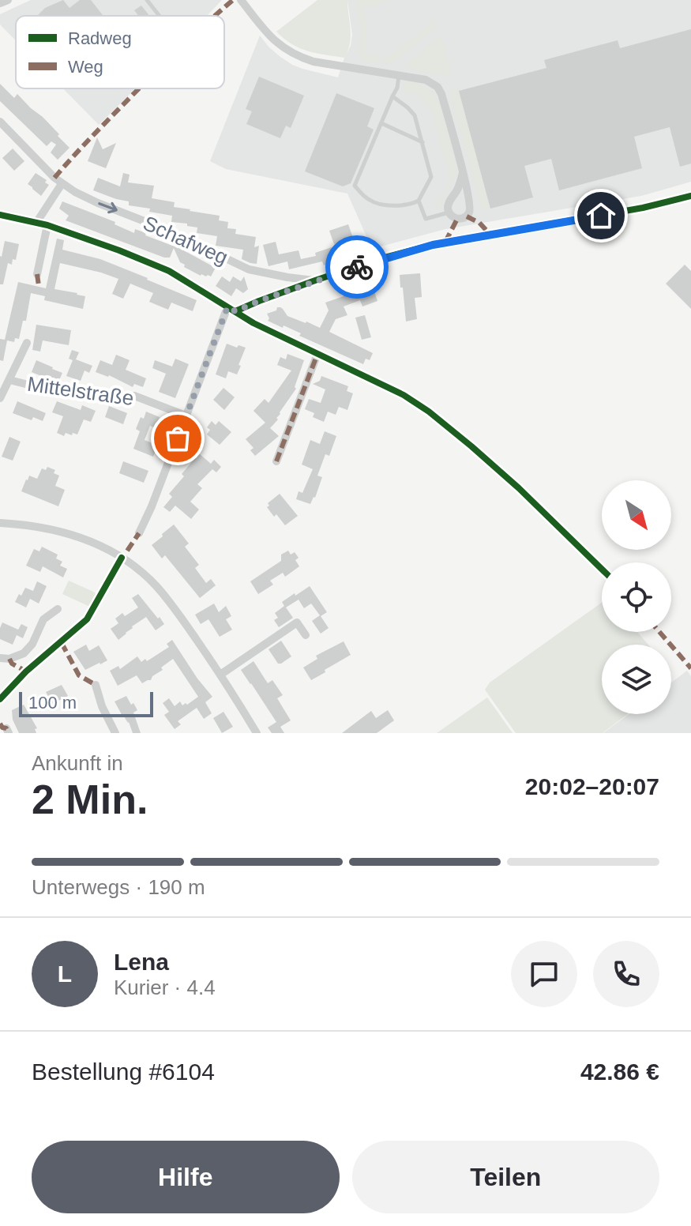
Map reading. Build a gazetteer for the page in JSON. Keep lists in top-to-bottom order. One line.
{"streets":{"street":["Schafweg","Mittelstraße"]},"legend":["Radweg","Weg"],"scale_bar":"100 m","north":"bottom right","page":{"scale":"100 m","heading":["2 Min.","Ankunft in","20:02–20:07"],"panel":["Lena","Kurier · 4.4","Bestellung #6104","42.86 €"],"bar":"Unterwegs · 190 m","round":"L","buttons":["Hilfe","Teilen"]}}
